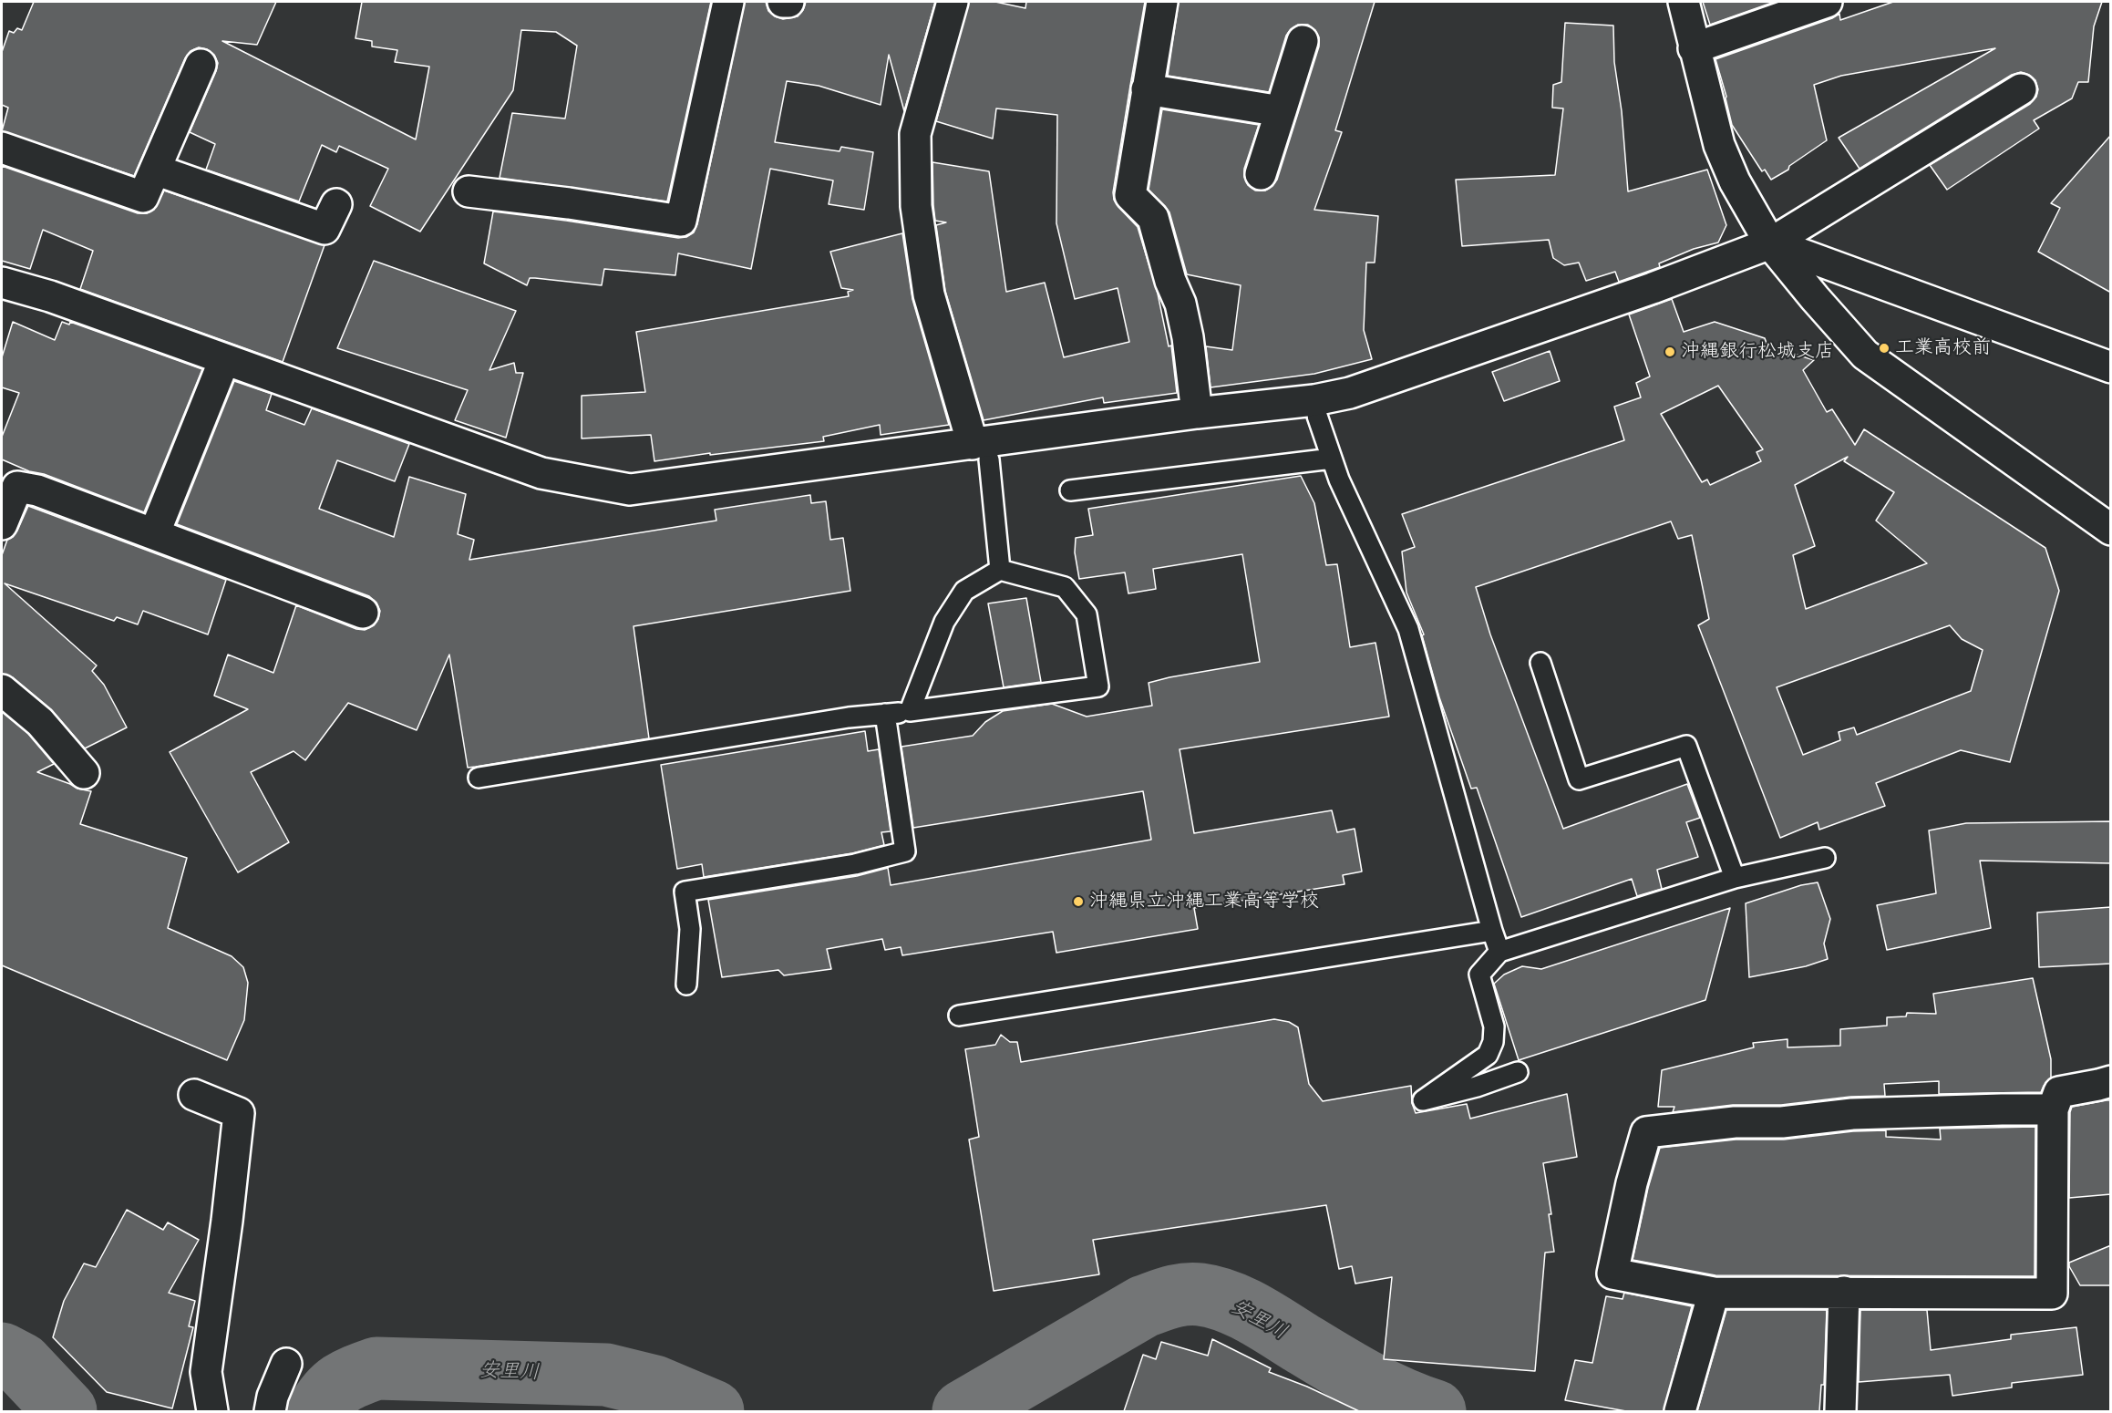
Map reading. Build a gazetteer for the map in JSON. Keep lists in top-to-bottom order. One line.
{"water":["安里川"],"places":["工業高校前","沖縄銀行松城支店","沖縄県立沖縄工業高等学校"]}
